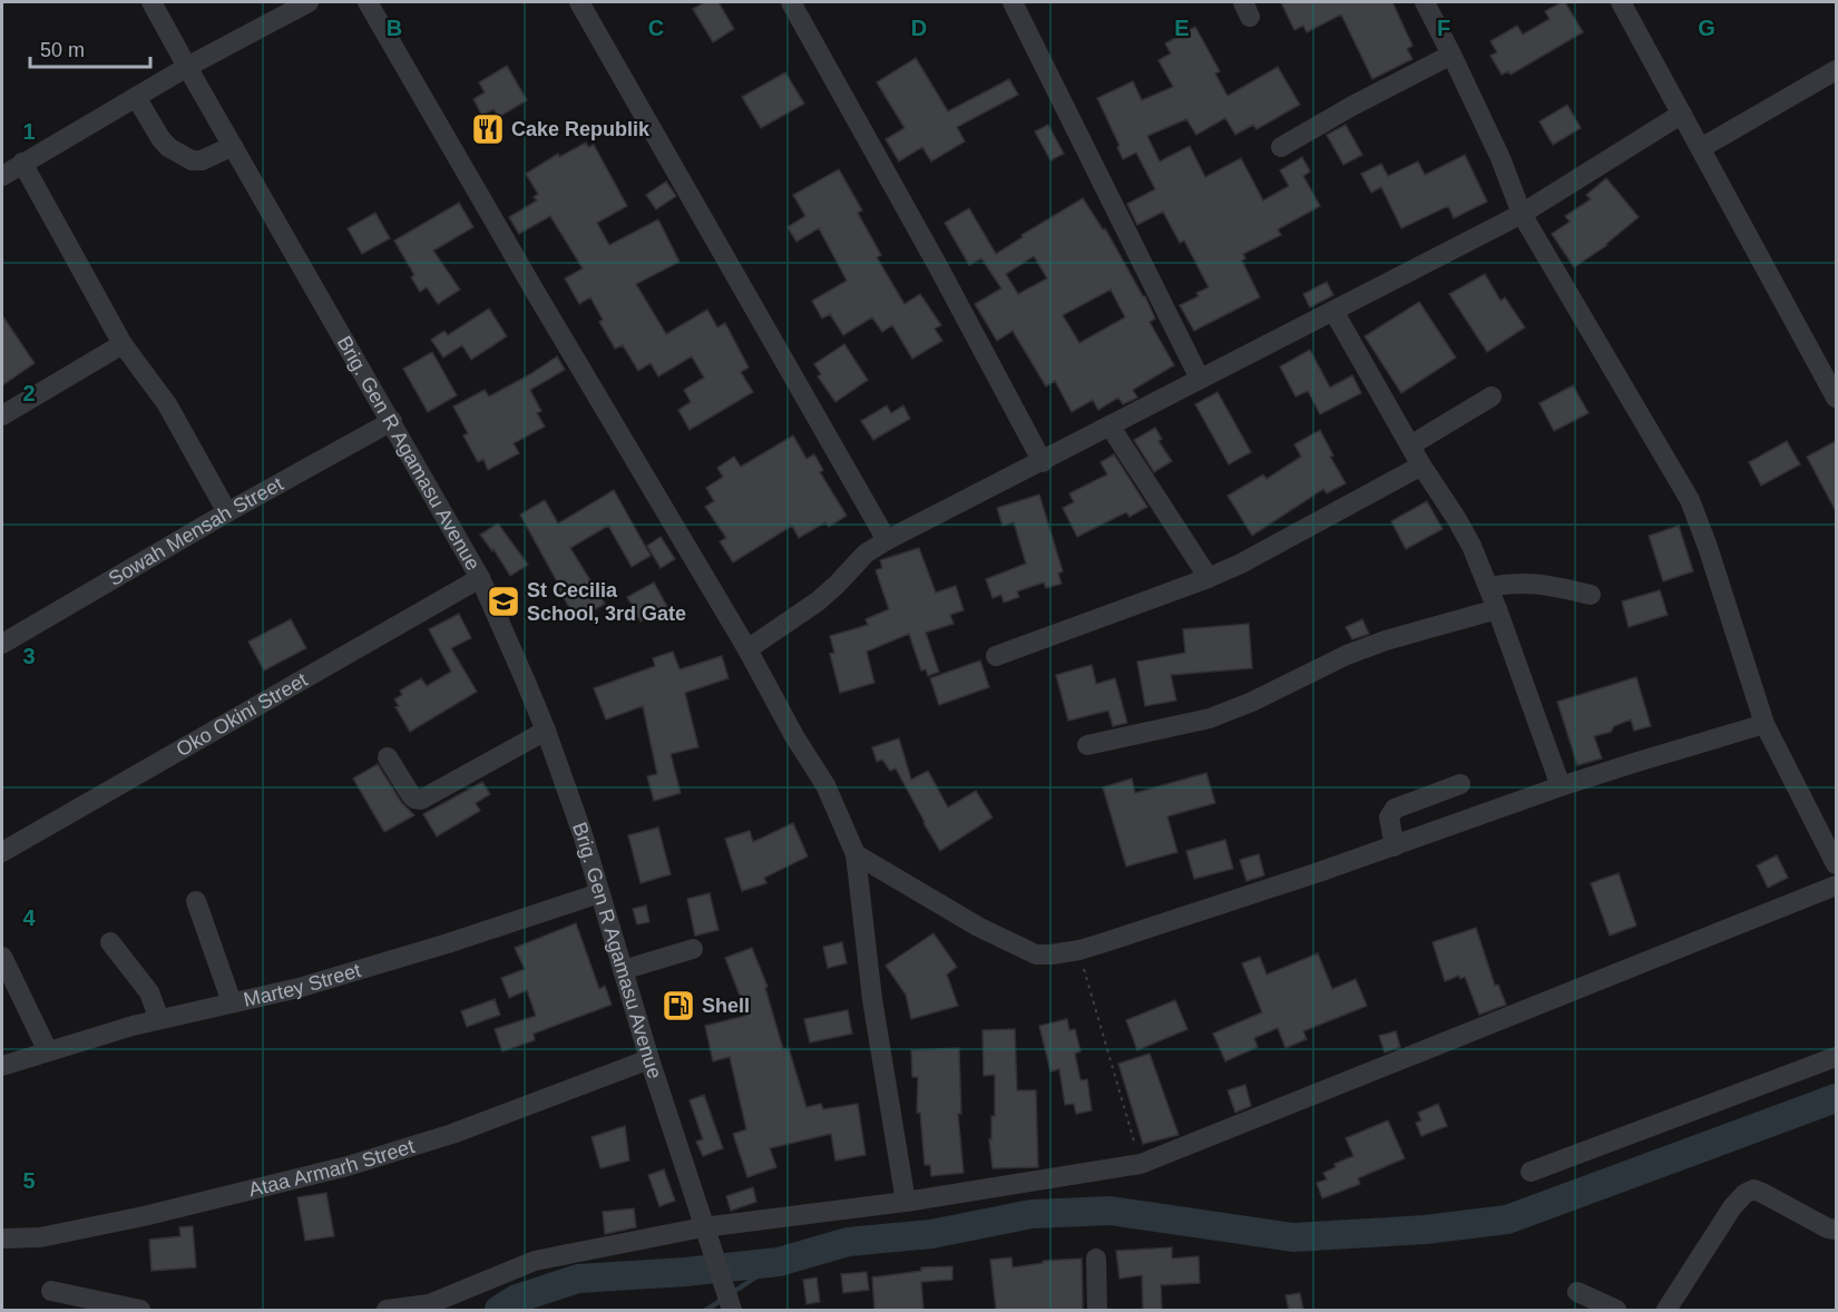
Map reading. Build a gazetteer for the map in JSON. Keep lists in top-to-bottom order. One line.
{"streets":{"street":["Brig. Gen R Agamasu Avenue","Sowah Mensah Street","Oko Okini Street","Martey Street","Ataa Armarh Street"]},"crossings":[["Brig. Gen R Agamasu Avenue","Sowah Mensah Street"],["Brig. Gen R Agamasu Avenue","Oko Okini Street"],["Brig. Gen R Agamasu Avenue","Martey Street"],["Brig. Gen R Agamasu Avenue","Ataa Armarh Street"]],"places":{"restaurant":["Cake Republik"],"school or university":["St Cecilia School, 3rd Gate"],"fuel station":["Shell"]},"scale_bar":"50 m","grid":{"columns":["B","C","D","E","F","G"],"rows":["1","2","3","4","5"]}}
